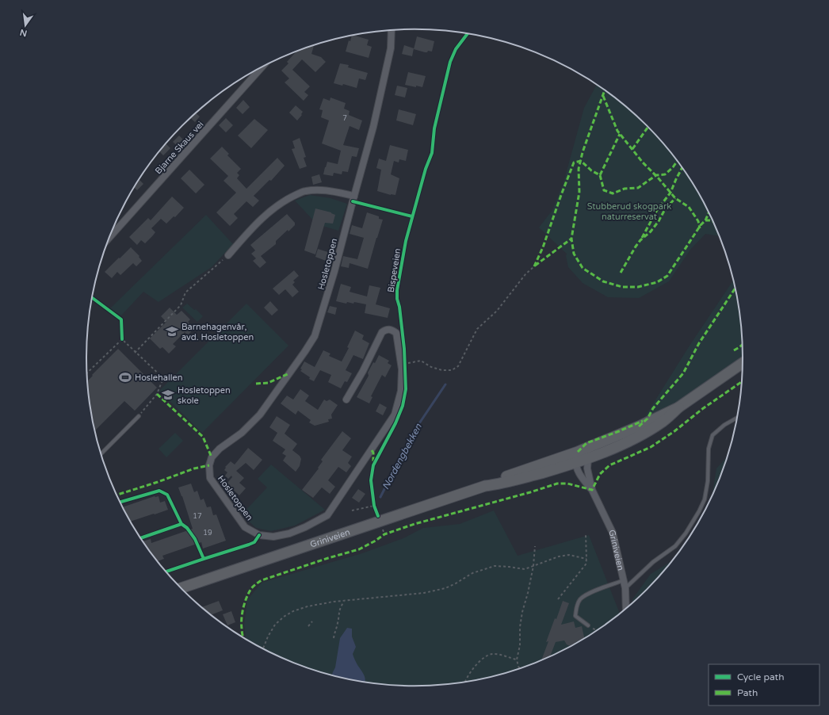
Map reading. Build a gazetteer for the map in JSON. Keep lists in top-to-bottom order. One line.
{"streets":{"main road":["Griniveien"],"street":["Bjarne Skaus vei","Hosletoppen"],"cycle path":["Bispeveien"]},"water":["Nordengbekken"],"parks":["Stubberud skogpark naturreservat"],"places":{"school or university":["Barnehagenvår, avd. Hosletoppen","Hosletoppen skole"],"sports":["Hoslehallen"]},"house_numbers":["7","17","19"],"legend":["Cycle path","Path"],"north":"bottom"}
